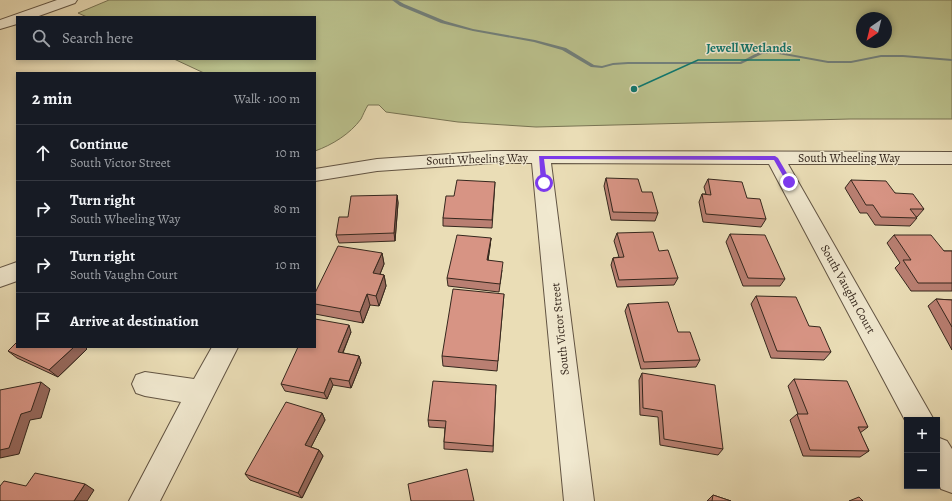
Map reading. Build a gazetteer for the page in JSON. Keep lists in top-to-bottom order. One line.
{"streets":{"street":["South Wheeling Way","South Vaughn Court","South Victor Street"]},"crossings":[["South Wheeling Way","South Vaughn Court"],["South Wheeling Way","South Victor Street"]],"places":["Jewell Wetlands"],"north":"bottom left","page":{"search":"Search here","heading":["2 min","Walk · 100 m"],"list":[["Continue","South Victor Street","10 m"],["Turn right","South Wheeling Way","80 m"],["Turn right","South Vaughn Court","10 m"],"Arrive at destination"],"map_buttons":["+","−"]}}
